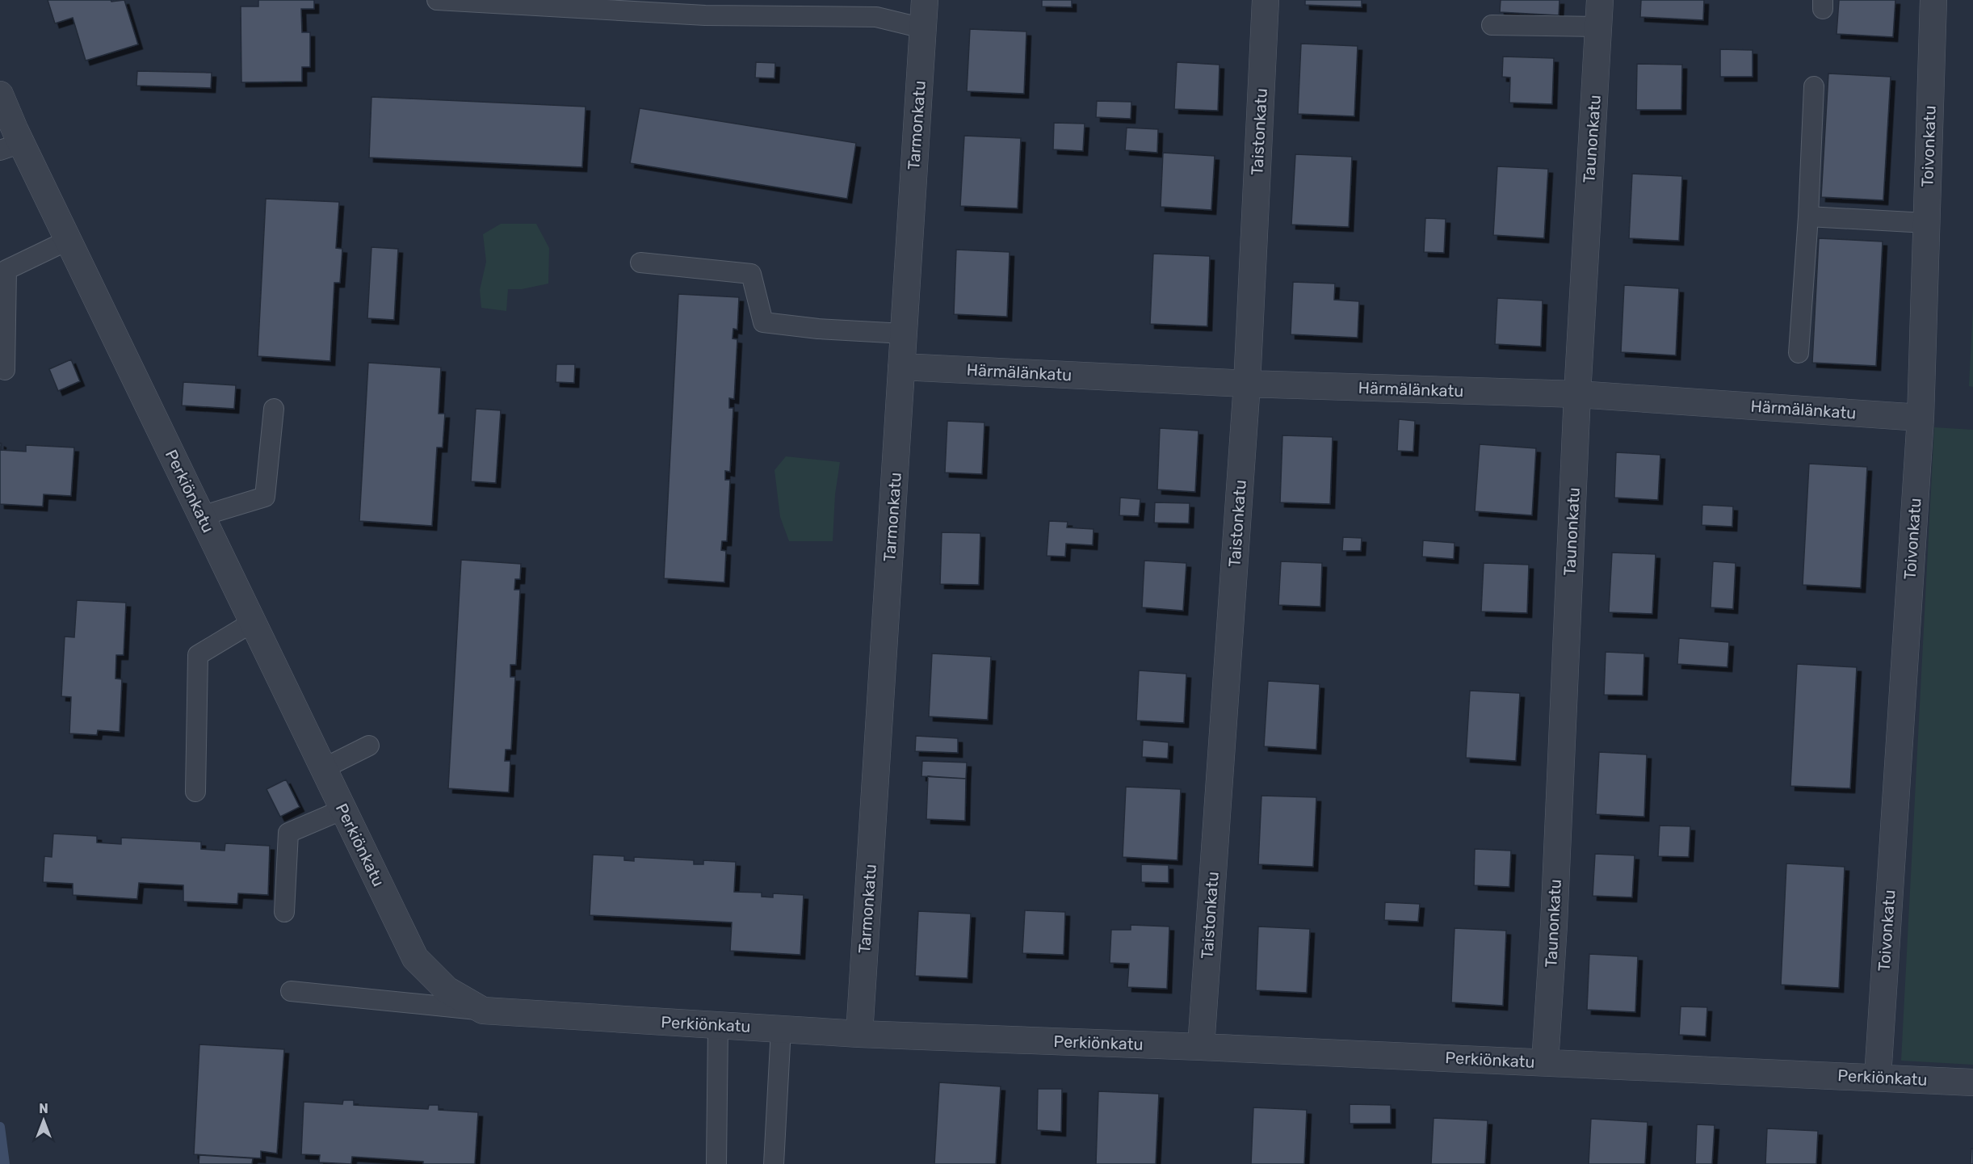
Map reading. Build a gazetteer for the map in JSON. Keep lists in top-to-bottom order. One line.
{"streets":{"street":["Tarmonkatu","Taistonkatu","Taunonkatu","Toivonkatu","Härmälänkatu","Perkiönkatu"]},"crossings":[["Tarmonkatu","Härmälänkatu"],["Tarmonkatu","Perkiönkatu"],["Taistonkatu","Härmälänkatu"],["Taistonkatu","Perkiönkatu"],["Taunonkatu","Härmälänkatu"],["Taunonkatu","Perkiönkatu"],["Toivonkatu","Härmälänkatu"],["Toivonkatu","Perkiönkatu"]],"north":"top"}
